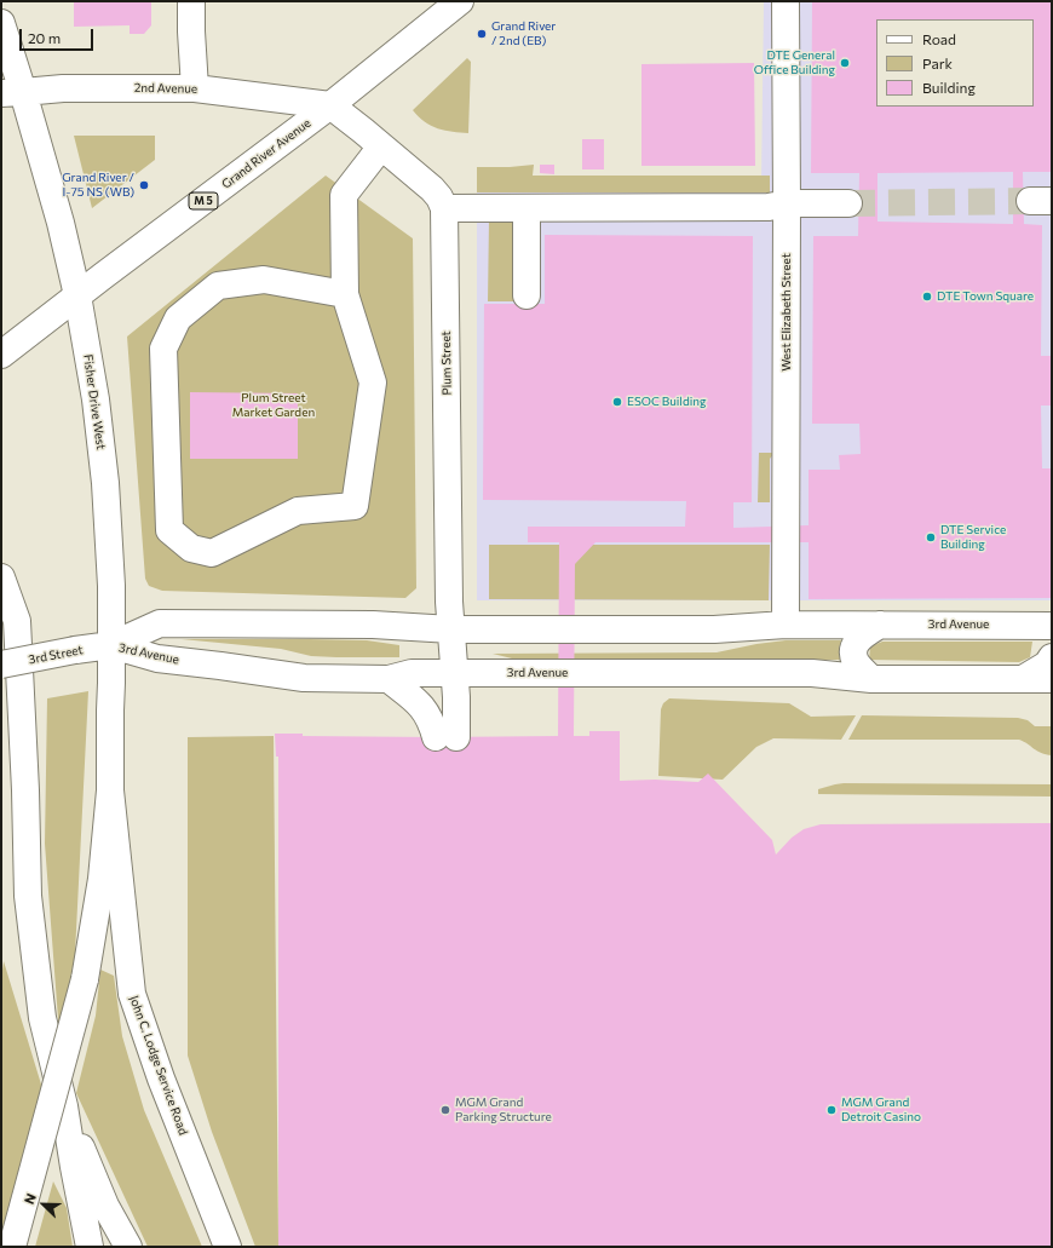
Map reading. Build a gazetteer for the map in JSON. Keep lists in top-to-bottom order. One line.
{"streets":{"main road":["2nd Avenue","Grand River Avenue","M 5","West Elizabeth Street","Plum Street","Fisher Drive West","3rd Avenue","3rd Street","John C. Lodge Service Road"]},"crossings":[["2nd Avenue","Grand River Avenue"],["2nd Avenue","Fisher Drive West"],["Grand River Avenue","Fisher Drive West"],["West Elizabeth Street","3rd Avenue"],["Plum Street","3rd Avenue"],["Fisher Drive West","3rd Avenue"],["Fisher Drive West","3rd Street"],["Fisher Drive West","John C. Lodge Service Road"],["3rd Avenue","3rd Street"]],"parks":["Plum Street Market Garden"],"places":["Grand River / 2nd (EB)","DTE General Office Building","Grand River / I-75 NS (WB)","DTE Town Square","ESOC Building","DTE Service Building","MGM Grand Parking Structure","MGM Grand Detroit Casino"],"legend":["Road","Park","Building"],"scale_bar":"20 m","north":"top left"}
